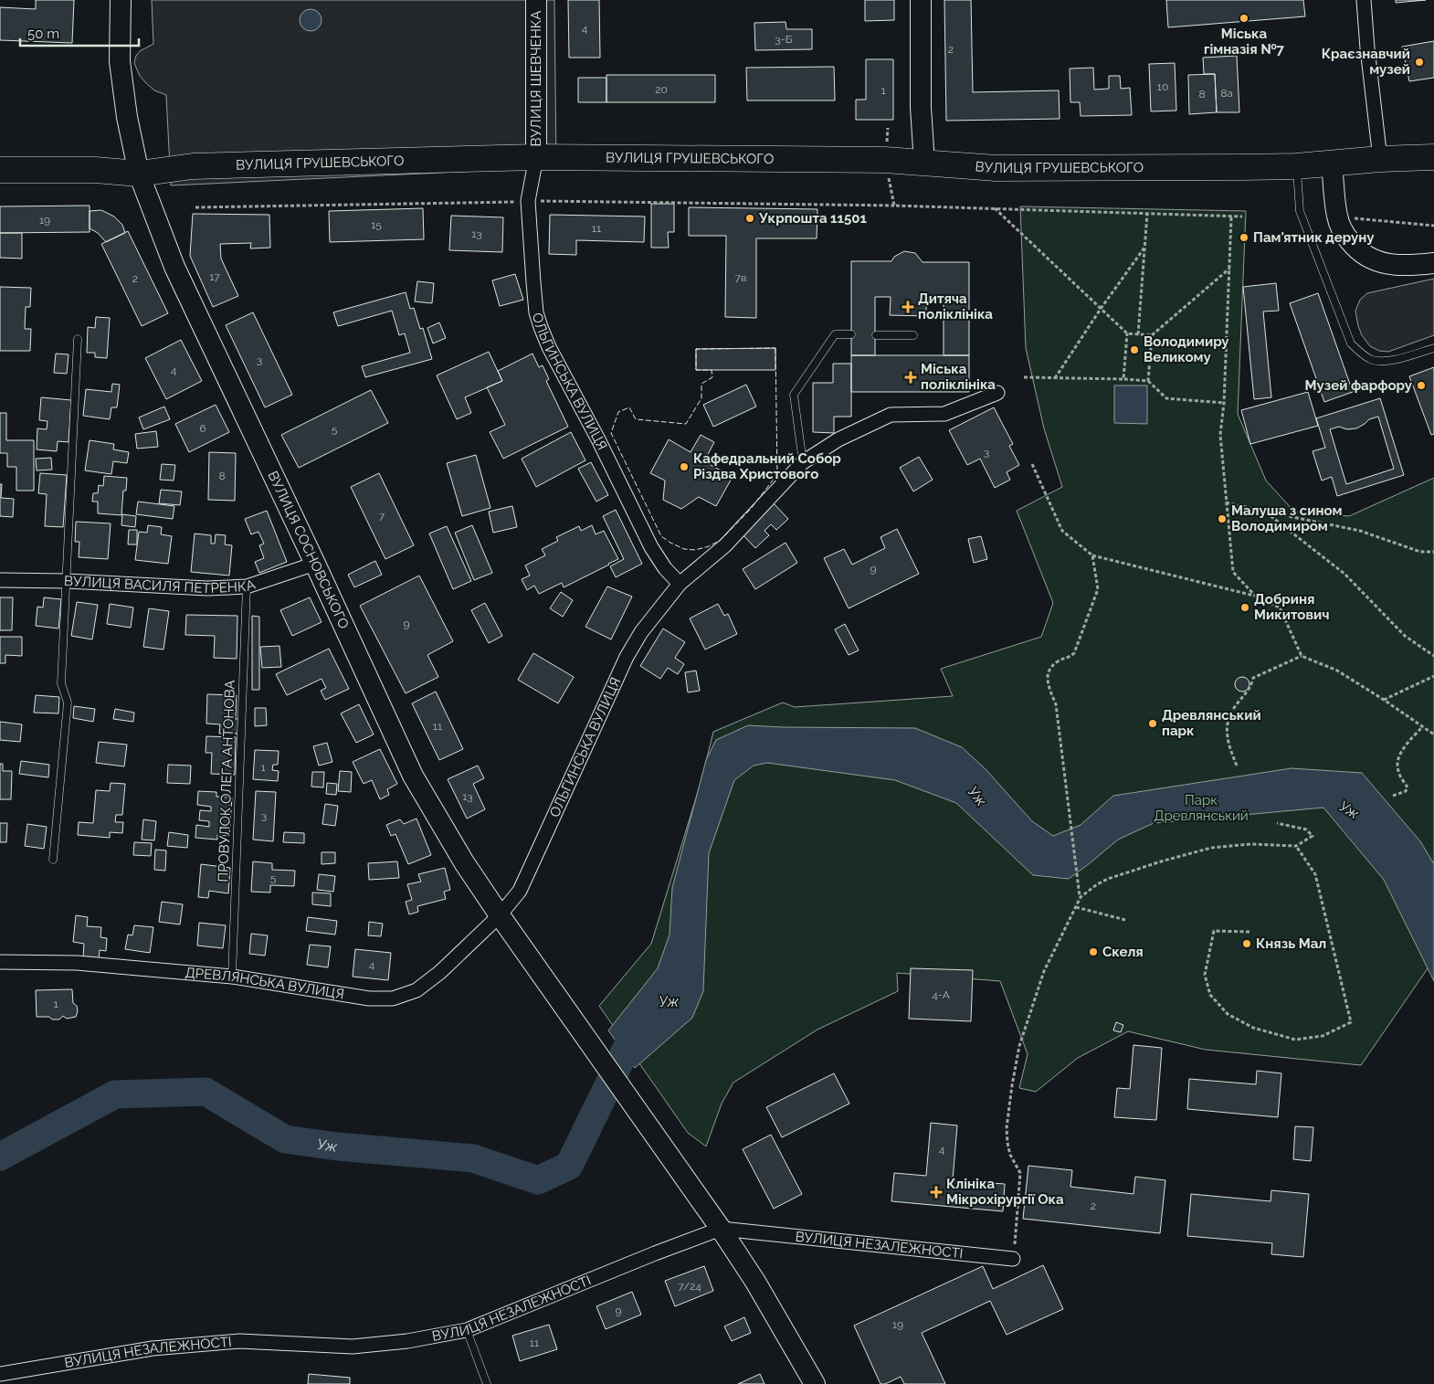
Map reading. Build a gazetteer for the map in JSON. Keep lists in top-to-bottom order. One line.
{"streets":{"highway":["ВУЛИЦЯ ГРУШЕВСЬКОГО"],"street":["ВУЛИЦЯ ШЕВЧЕНКА","ОЛЬГИНСЬКА ВУЛИЦЯ","ВУЛИЦЯ СОСНОВСЬКОГО","ВУЛИЦЯ ВАСИЛЯ ПЕТРЕНКА","ДРЕВЛЯНСЬКА ВУЛИЦЯ","ВУЛИЦЯ НЕЗАЛЕЖНОСТІ"],"lane":["ПРОВУЛОК ОЛЕГА АНТОНОВА"]},"crossings":[["ВУЛИЦЯ ШЕВЧЕНКА","ВУЛИЦЯ ГРУШЕВСЬКОГО"],["ВУЛИЦЯ ШЕВЧЕНКА","ОЛЬГИНСЬКА ВУЛИЦЯ"],["ВУЛИЦЯ ГРУШЕВСЬКОГО","ОЛЬГИНСЬКА ВУЛИЦЯ"],["ВУЛИЦЯ ГРУШЕВСЬКОГО","ВУЛИЦЯ СОСНОВСЬКОГО"],["ОЛЬГИНСЬКА ВУЛИЦЯ","ВУЛИЦЯ СОСНОВСЬКОГО"],["ОЛЬГИНСЬКА ВУЛИЦЯ","ДРЕВЛЯНСЬКА ВУЛИЦЯ"],["ВУЛИЦЯ СОСНОВСЬКОГО","ВУЛИЦЯ ВАСИЛЯ ПЕТРЕНКА"],["ВУЛИЦЯ СОСНОВСЬКОГО","ДРЕВЛЯНСЬКА ВУЛИЦЯ"],["ВУЛИЦЯ СОСНОВСЬКОГО","ВУЛИЦЯ НЕЗАЛЕЖНОСТІ"],["ВУЛИЦЯ ВАСИЛЯ ПЕТРЕНКА","ПРОВУЛОК ОЛЕГА АНТОНОВА"],["ПРОВУЛОК ОЛЕГА АНТОНОВА","ДРЕВЛЯНСЬКА ВУЛИЦЯ"]],"water":["Уж"],"parks":["Парк Древлянський"],"places":{"other":["Міська гімназія №7","Краєзнавчий музей","Укрпошта 11501","Пам'ятник деруну","Володимиру Великому","Музей фарфору","Кафедральний Собор Різдва Христового","Малуша з сином Володимиром","Добриня Микитович","Древлянський парк","Князь Мал","Скеля"],"health":["Дитяча поліклініка","Міська поліклініка","Клініка Мікрохірургії Ока"]},"house_numbers":["4","3-Б","2","10","20","1","8а","8","19","15","11","13","17","7в","2","3","4","6","5","3","8","7","9","9","11","1","13","3","5","4","4-А","1","4","2","7/24","9","19","11"],"scale_bar":"50 m"}
